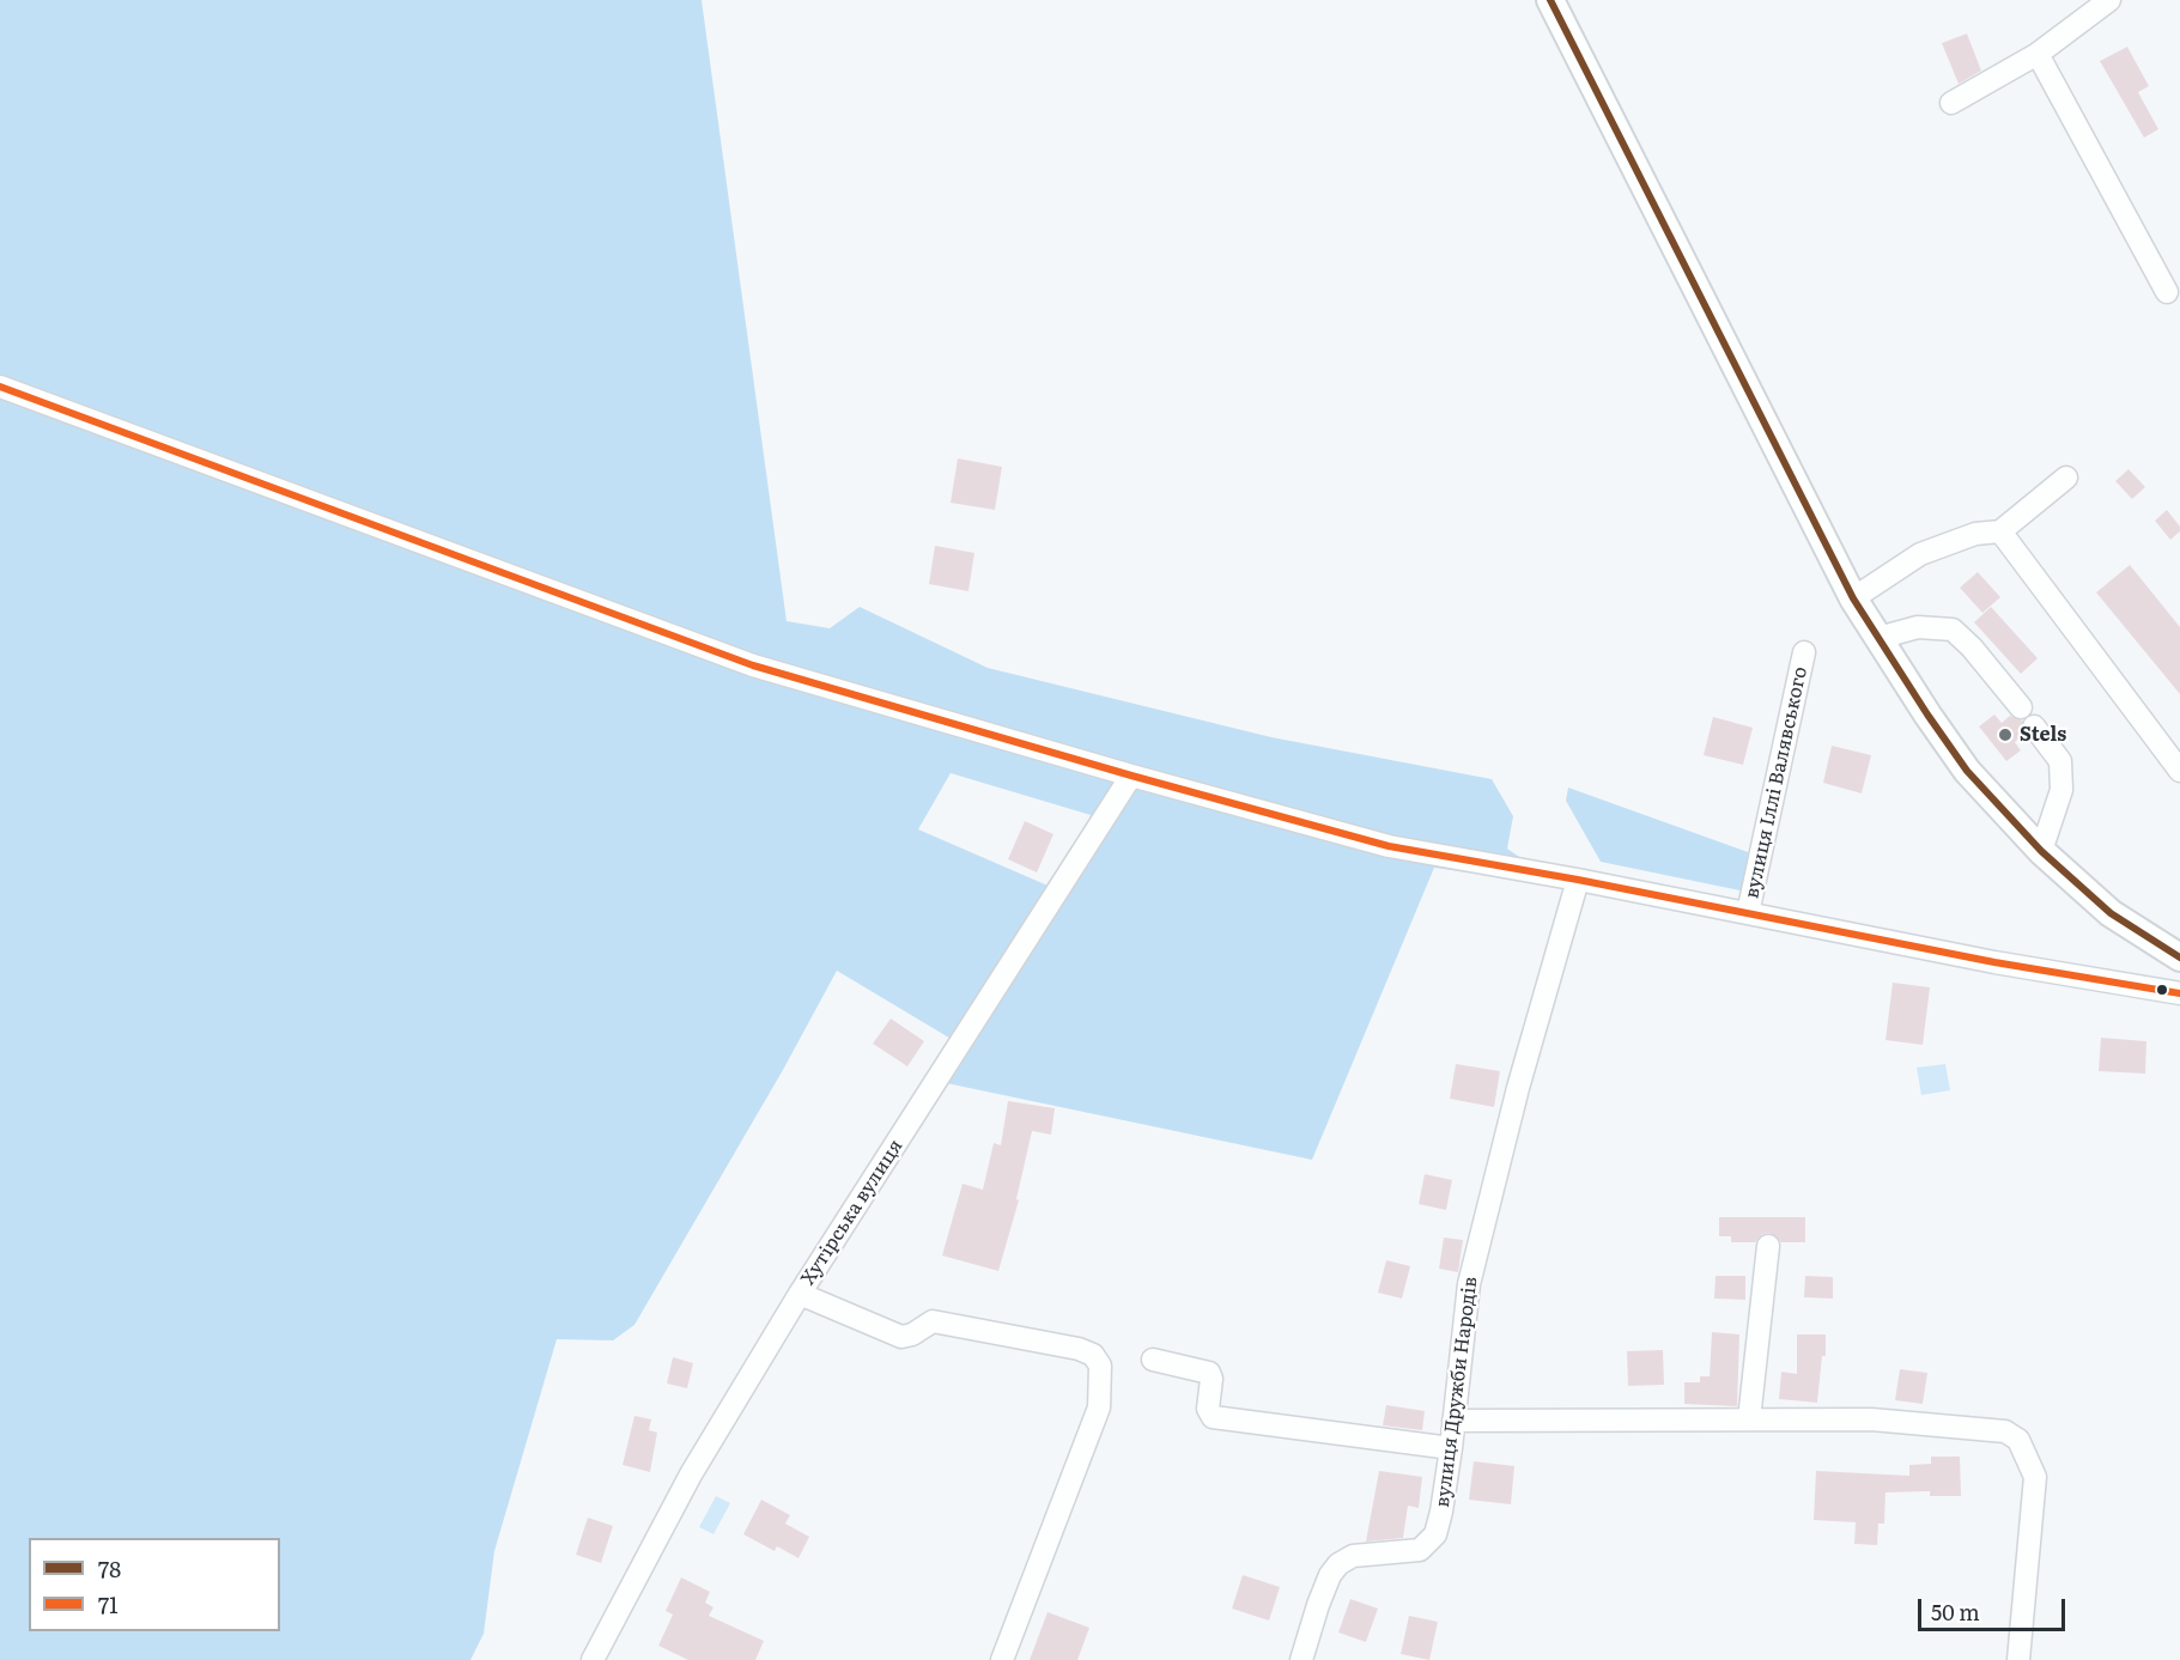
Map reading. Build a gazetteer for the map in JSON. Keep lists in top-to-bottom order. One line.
{"streets":{"street":["вулиця Іллі Валявського","Хутірська вулиця","вулиця Дружби Народів"]},"places":["Stels"],"lines":["transit line 78","transit line 71"],"legend":["78","71"],"scale_bar":"50 m"}
